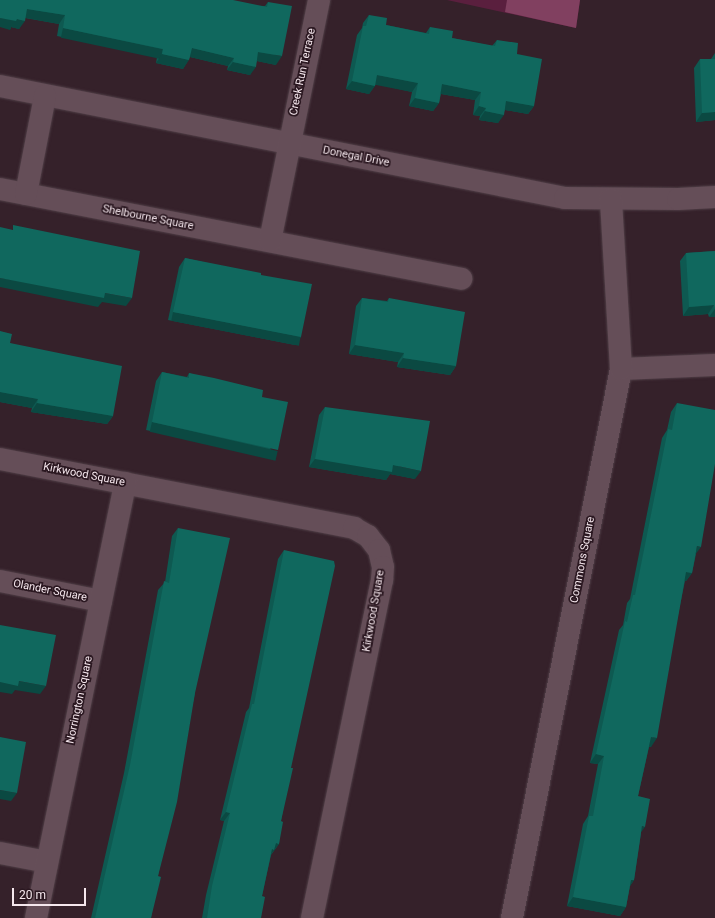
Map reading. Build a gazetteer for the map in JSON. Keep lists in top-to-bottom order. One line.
{"streets":{"street":["Creek Run Terrace","Donegal Drive","Shelbourne Square","Kirkwood Square","Commons Square","Olander Square","Norrington Square"]},"crossings":[["Creek Run Terrace","Donegal Drive"],["Donegal Drive","Commons Square"],["Kirkwood Square","Norrington Square"],["Olander Square","Norrington Square"]],"scale_bar":"20 m"}
